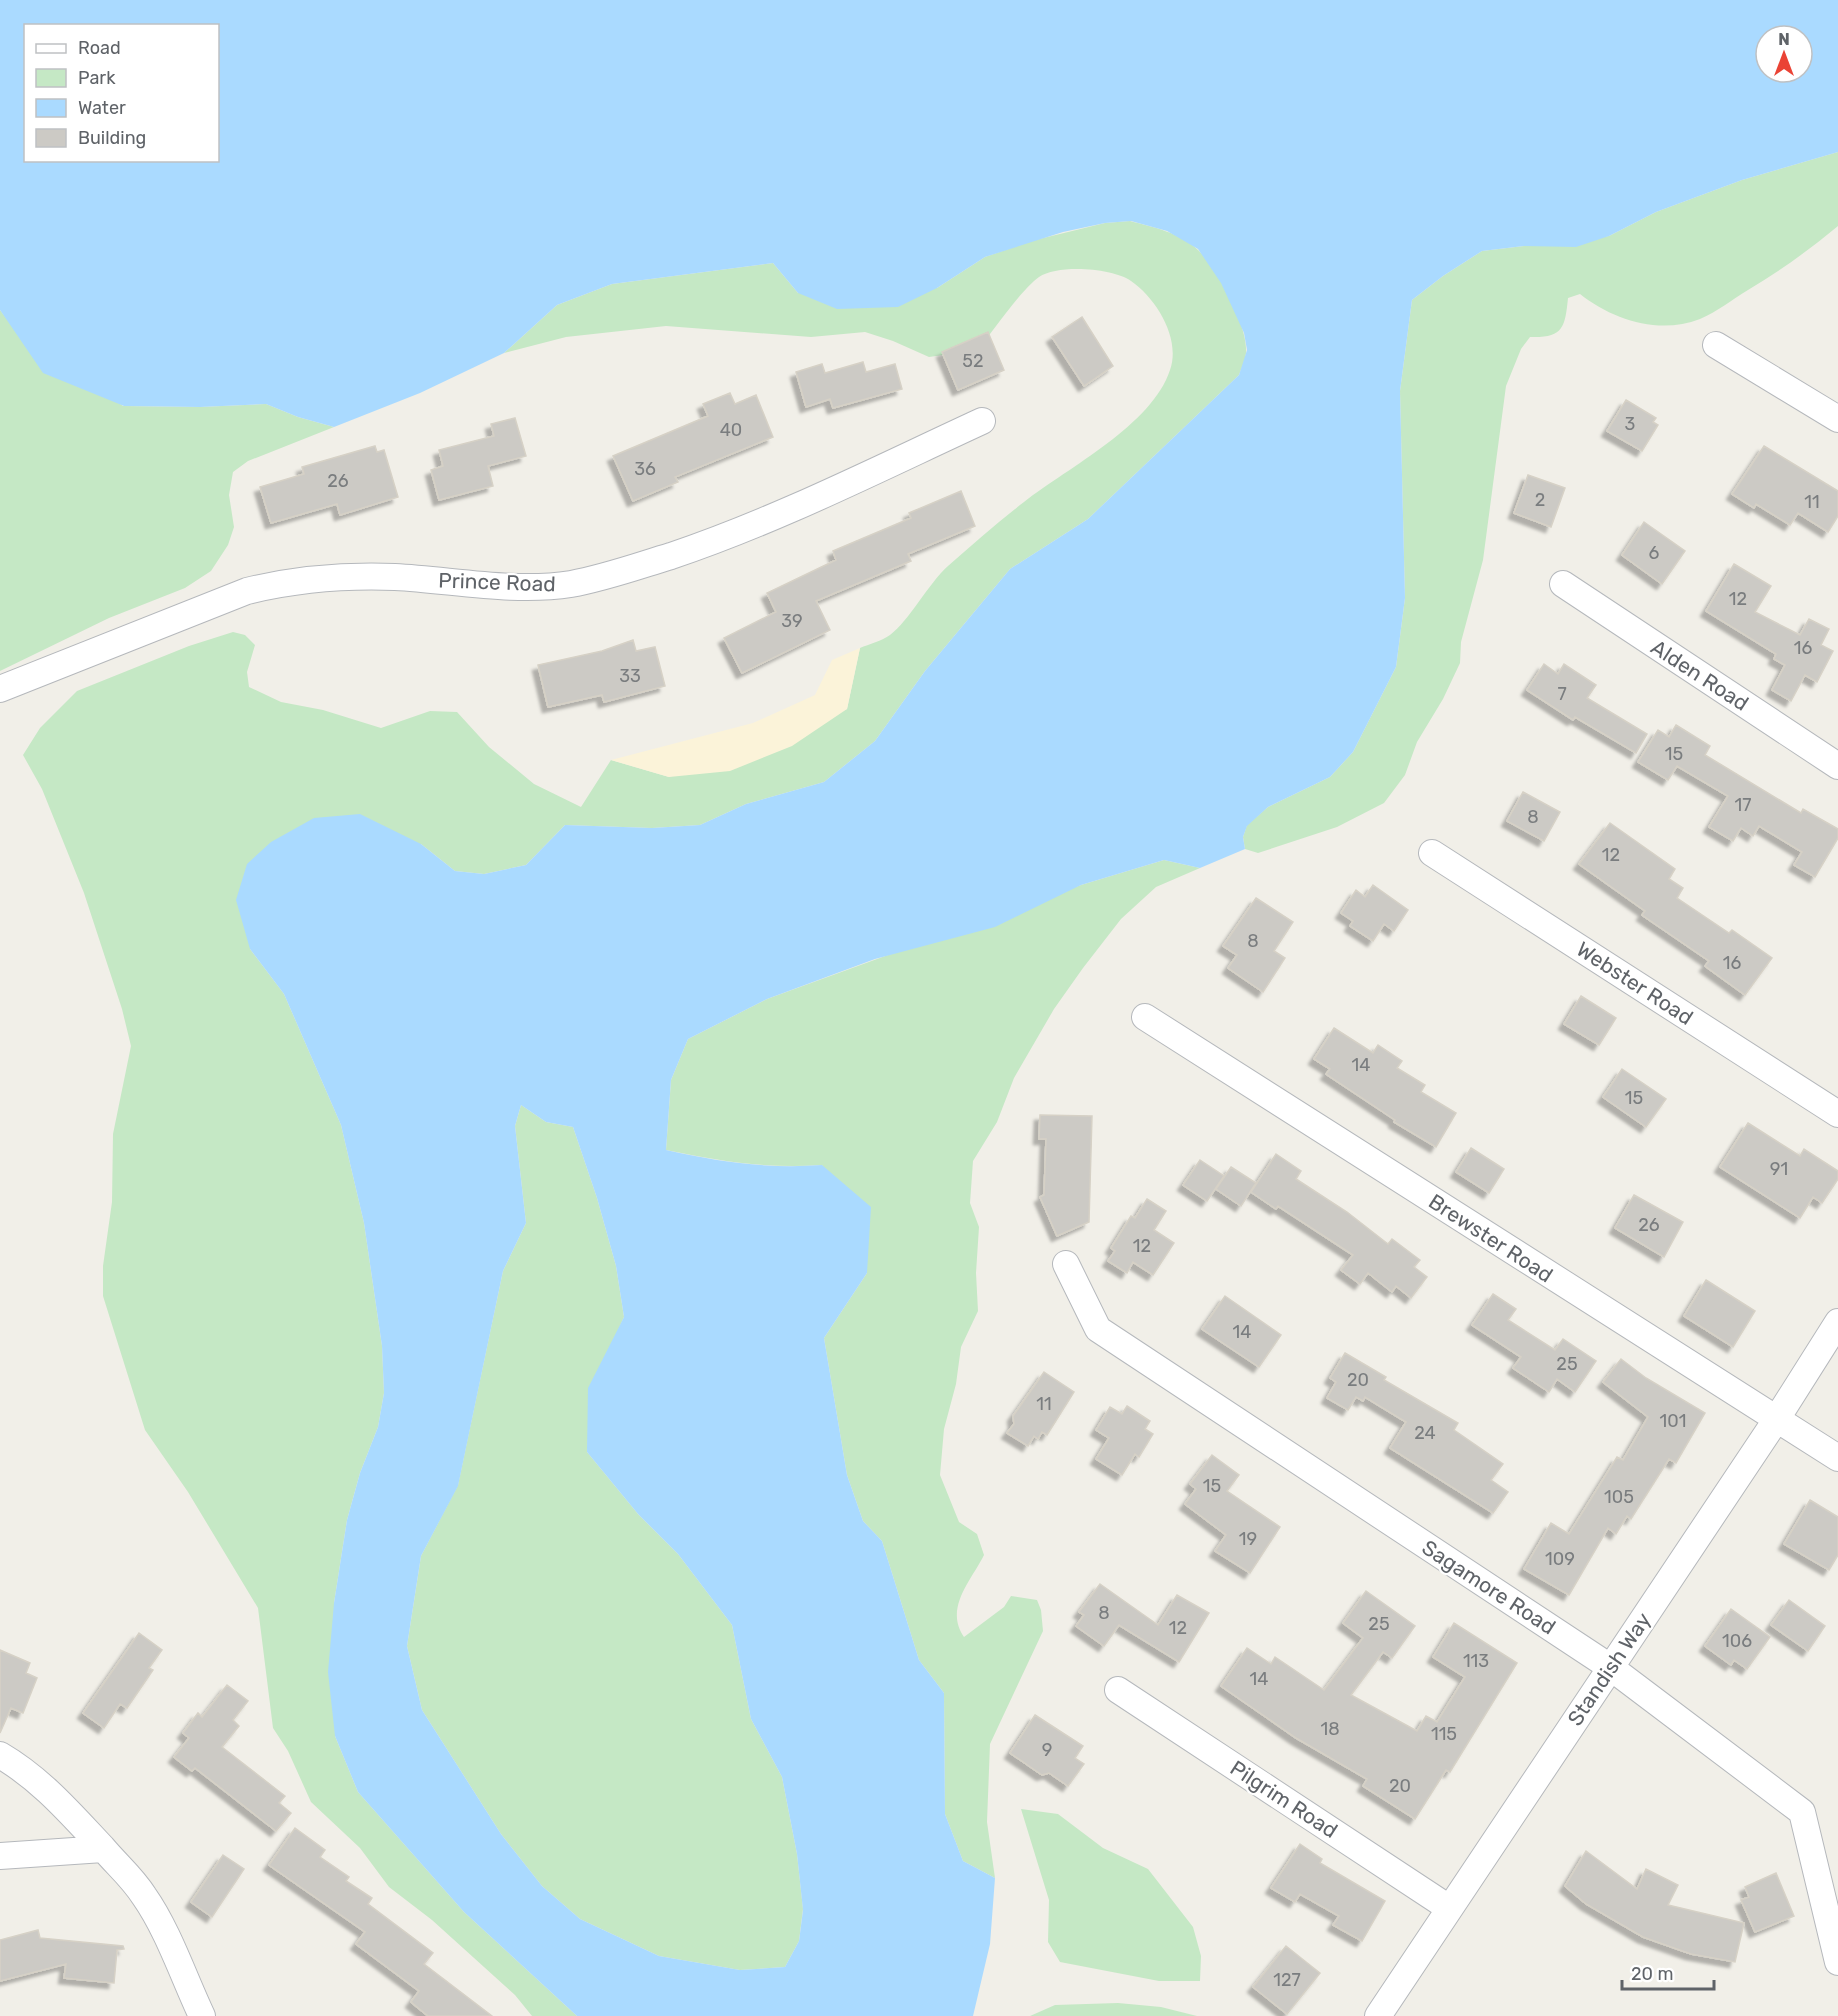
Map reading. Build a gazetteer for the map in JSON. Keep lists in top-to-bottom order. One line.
{"streets":{"street":["Prince Road","Alden Road","Webster Road","Brewster Road","Sagamore Road","Standish Way","Pilgrim Road"]},"crossings":[["Brewster Road","Standish Way"],["Sagamore Road","Standish Way"],["Standish Way","Pilgrim Road"]],"house_numbers":["52","3","40","36","26","2","11","6","12","39","16","33","7","15","17","8","12","8","16","14","15","91","26","12","14","25","20","11","101","24","15","105","19","109","8","25","12","106","113","14","18","115","9","20","127"],"legend":["Road","Park","Water","Building"],"scale_bar":"20 m","north":"top"}
